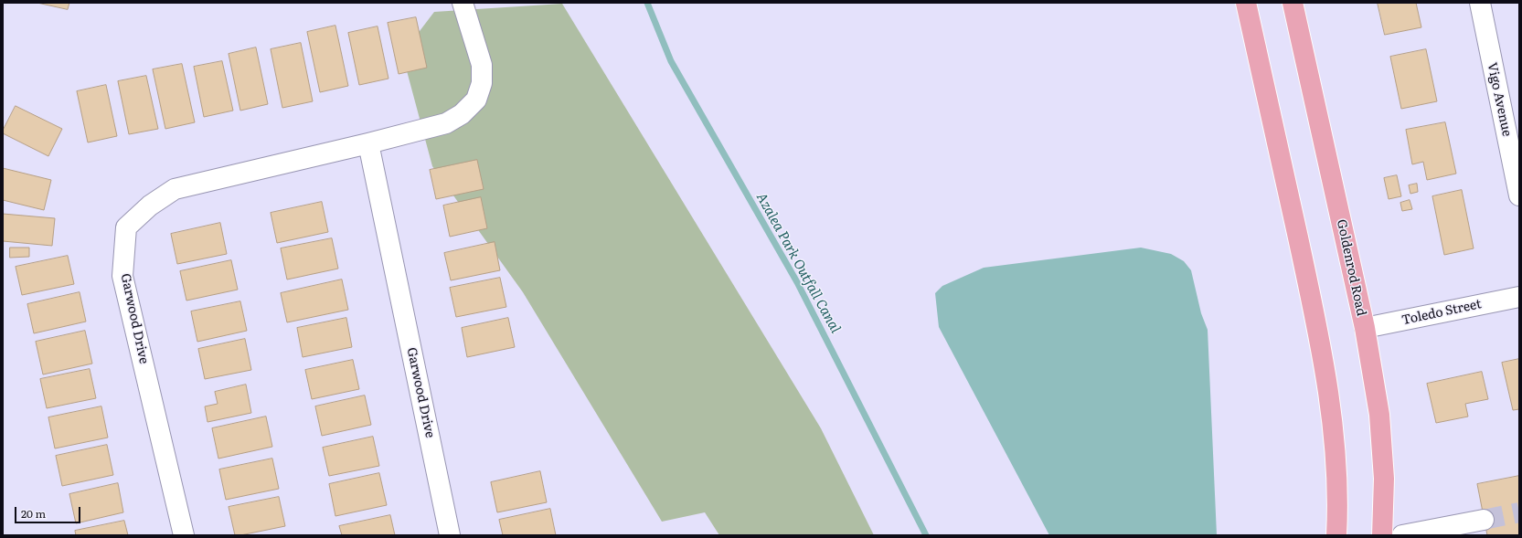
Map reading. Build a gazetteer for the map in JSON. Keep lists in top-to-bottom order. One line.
{"streets":{"main road":["Goldenrod Road"],"street":["Vigo Avenue","Toledo Street","Garwood Drive"]},"crossings":[["Goldenrod Road","Toledo Street"]],"water":["Azalea Park Outfall Canal"],"scale_bar":"20 m"}
